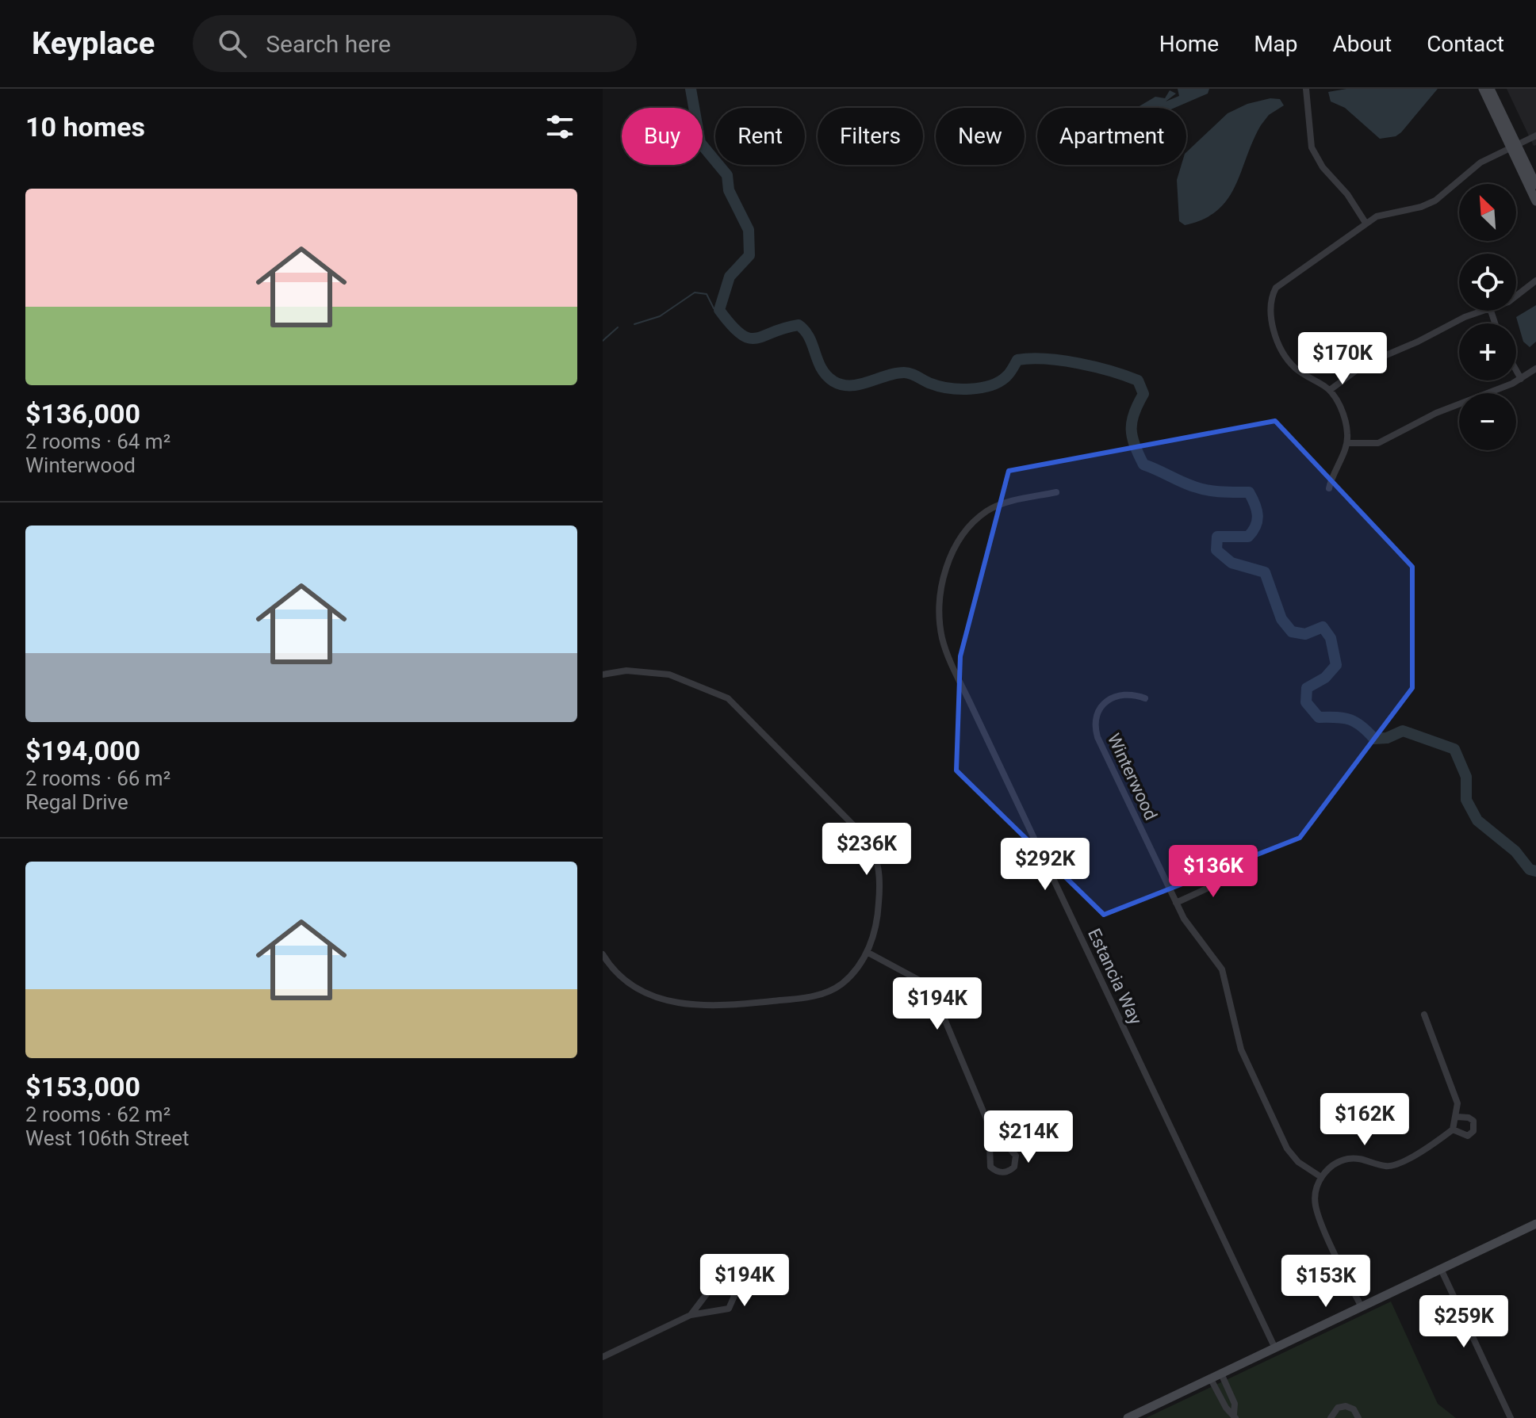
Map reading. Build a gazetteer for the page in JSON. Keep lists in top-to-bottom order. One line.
{"streets":{"street":["Winterwood","Estancia Way"]},"north":"top left","page":{"header":"Keyplace","search":"Search here","nav":["Home","Map","About","Contact"],"heading":"10 homes","chip":["Buy","Rent","Filters","New","Apartment"],"list":[{"name":"$136,000","note":"2 rooms · 64 m² · Winterwood"},{"name":"$194,000","note":"2 rooms · 66 m² · Regal Drive"},{"name":"$153,000","note":"2 rooms · 62 m² · West 106th Street"}],"map_buttons":["+","−"],"price":["$170K","$236K","$292K","$136K","$194K","$162K","$214K","$194K","$153K","$259K"]}}
